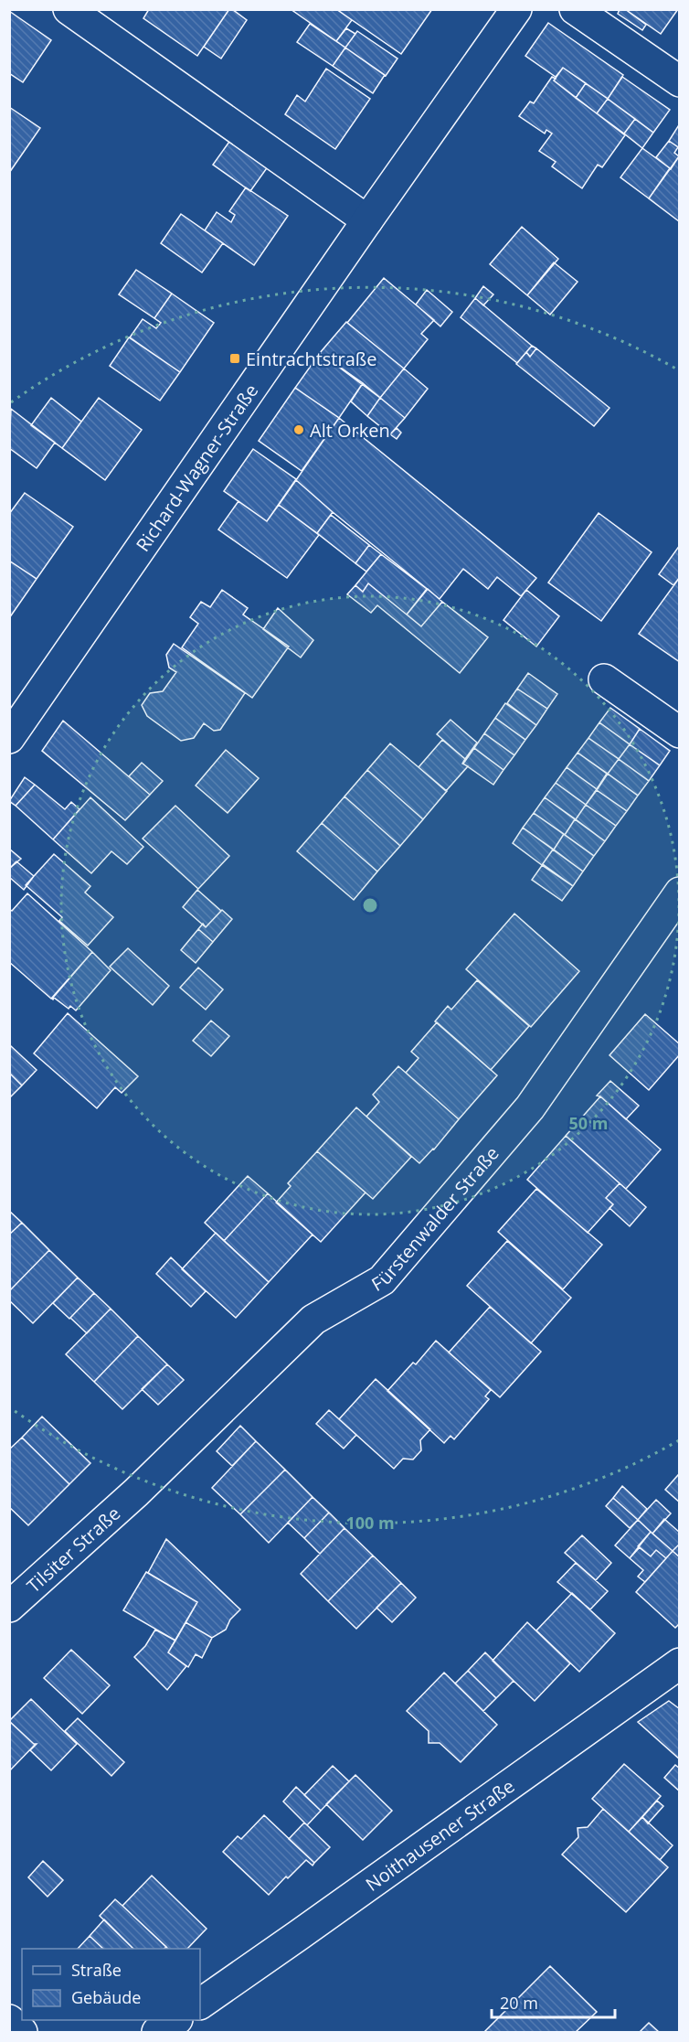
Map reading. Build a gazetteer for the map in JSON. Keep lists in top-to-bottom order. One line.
{"streets":{"street":["Richard-Wagner-Straße","Fürstenwalder Straße","Tilsiter Straße","Noithausener Straße"]},"crossings":[["Fürstenwalder Straße","Tilsiter Straße"]],"places":{"transit":["Eintrachtstraße"],"other":["Alt Orken"]},"legend":["Straße","Gebäude"],"scale_bar":"20 m","rings":["50 m","100 m"]}
